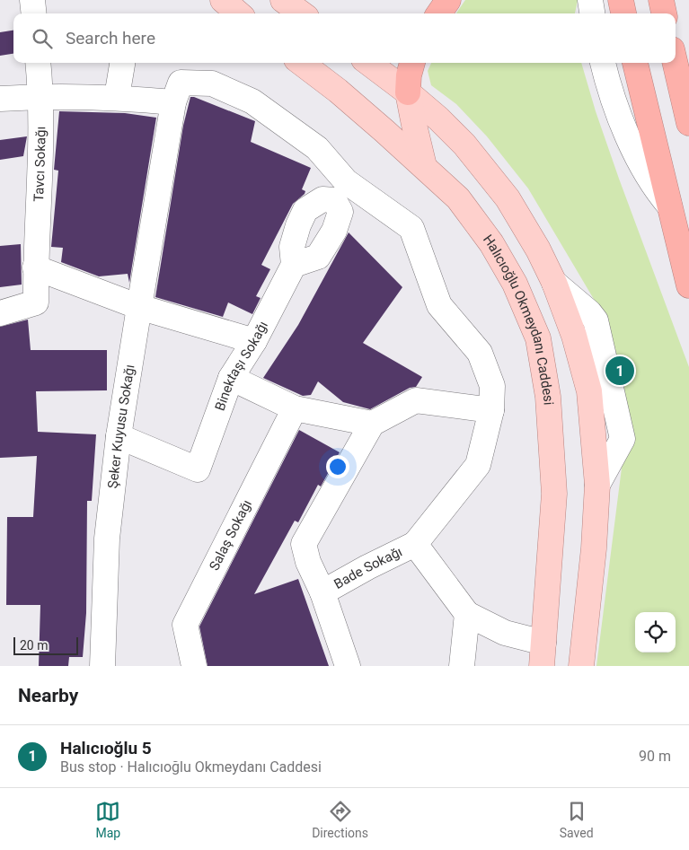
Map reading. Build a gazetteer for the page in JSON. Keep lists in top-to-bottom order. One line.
{"streets":{"main road":["Halıcıoğlu Okmeydanı Caddesi"],"street":["Tavcı Sokağı","Binektaşı Sokağı","Şeker Kuyusu Sokağı","Salaş Sokağı","Bade Sokağı"]},"crossings":[["Binektaşı Sokağı","Şeker Kuyusu Sokağı"]],"scale_bar":"20 m","page":{"search":"Search here","pins":"1","scale":"20 m","heading":"Nearby","list":[{"mark":"1","name":"Halıcıoğlu 5","note":"Bus stop · Halıcıoğlu Okmeydanı Caddesi","value":"90 m"}],"nav":["Map","Directions","Saved"]}}
